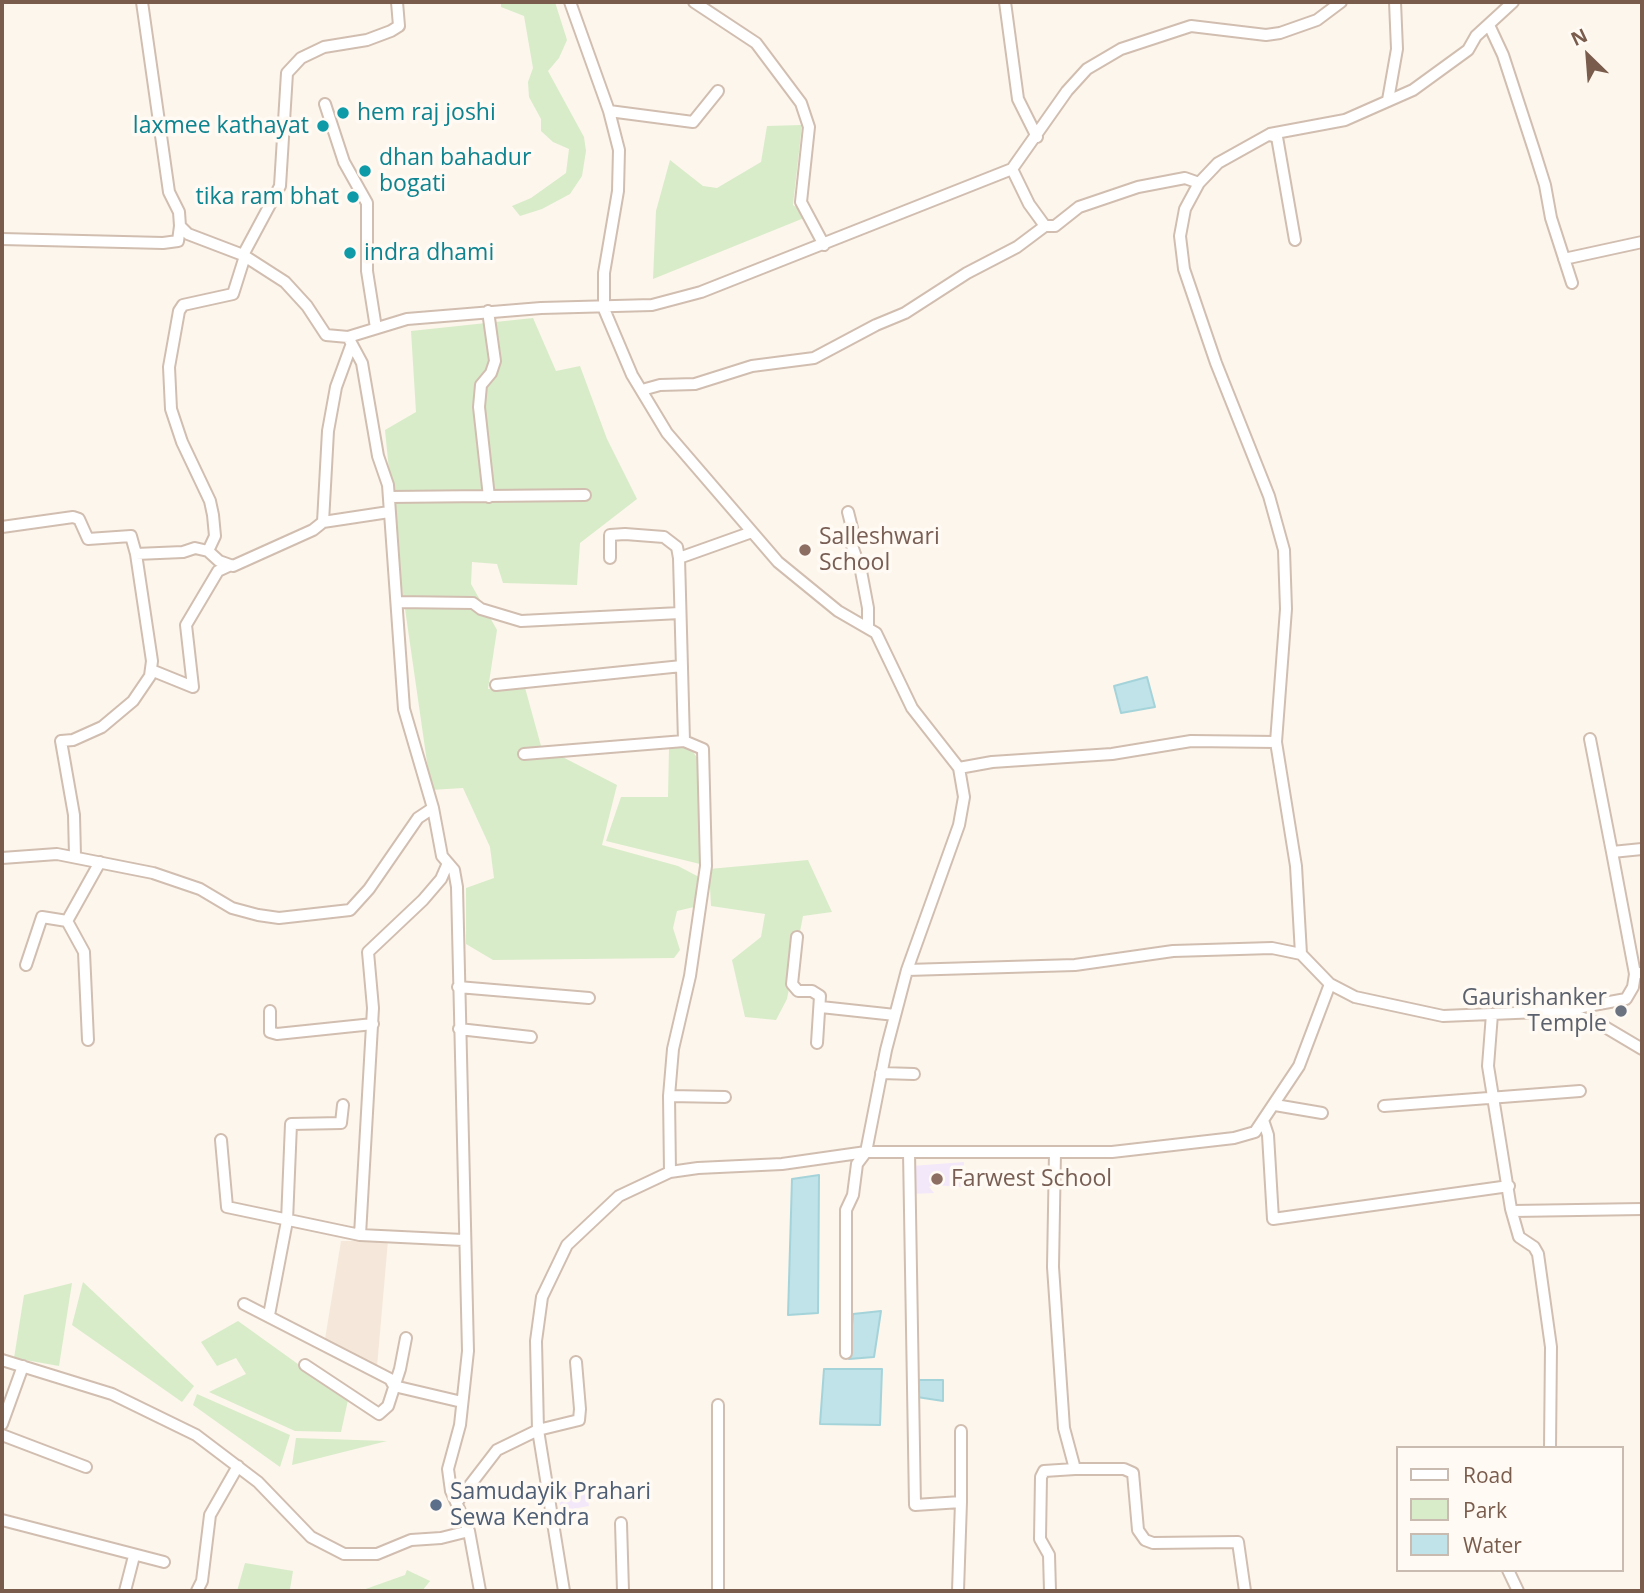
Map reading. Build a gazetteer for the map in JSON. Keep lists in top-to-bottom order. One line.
{"places":["hem raj joshi","laxmee kathayat","dhan bahadur bogati","tika ram bhat","indra dhami","Salleshwari School","Gaurishanker Temple","Farwest School","Samudayik Prahari Sewa Kendra"],"legend":["Road","Park","Water"],"north":"top left"}
